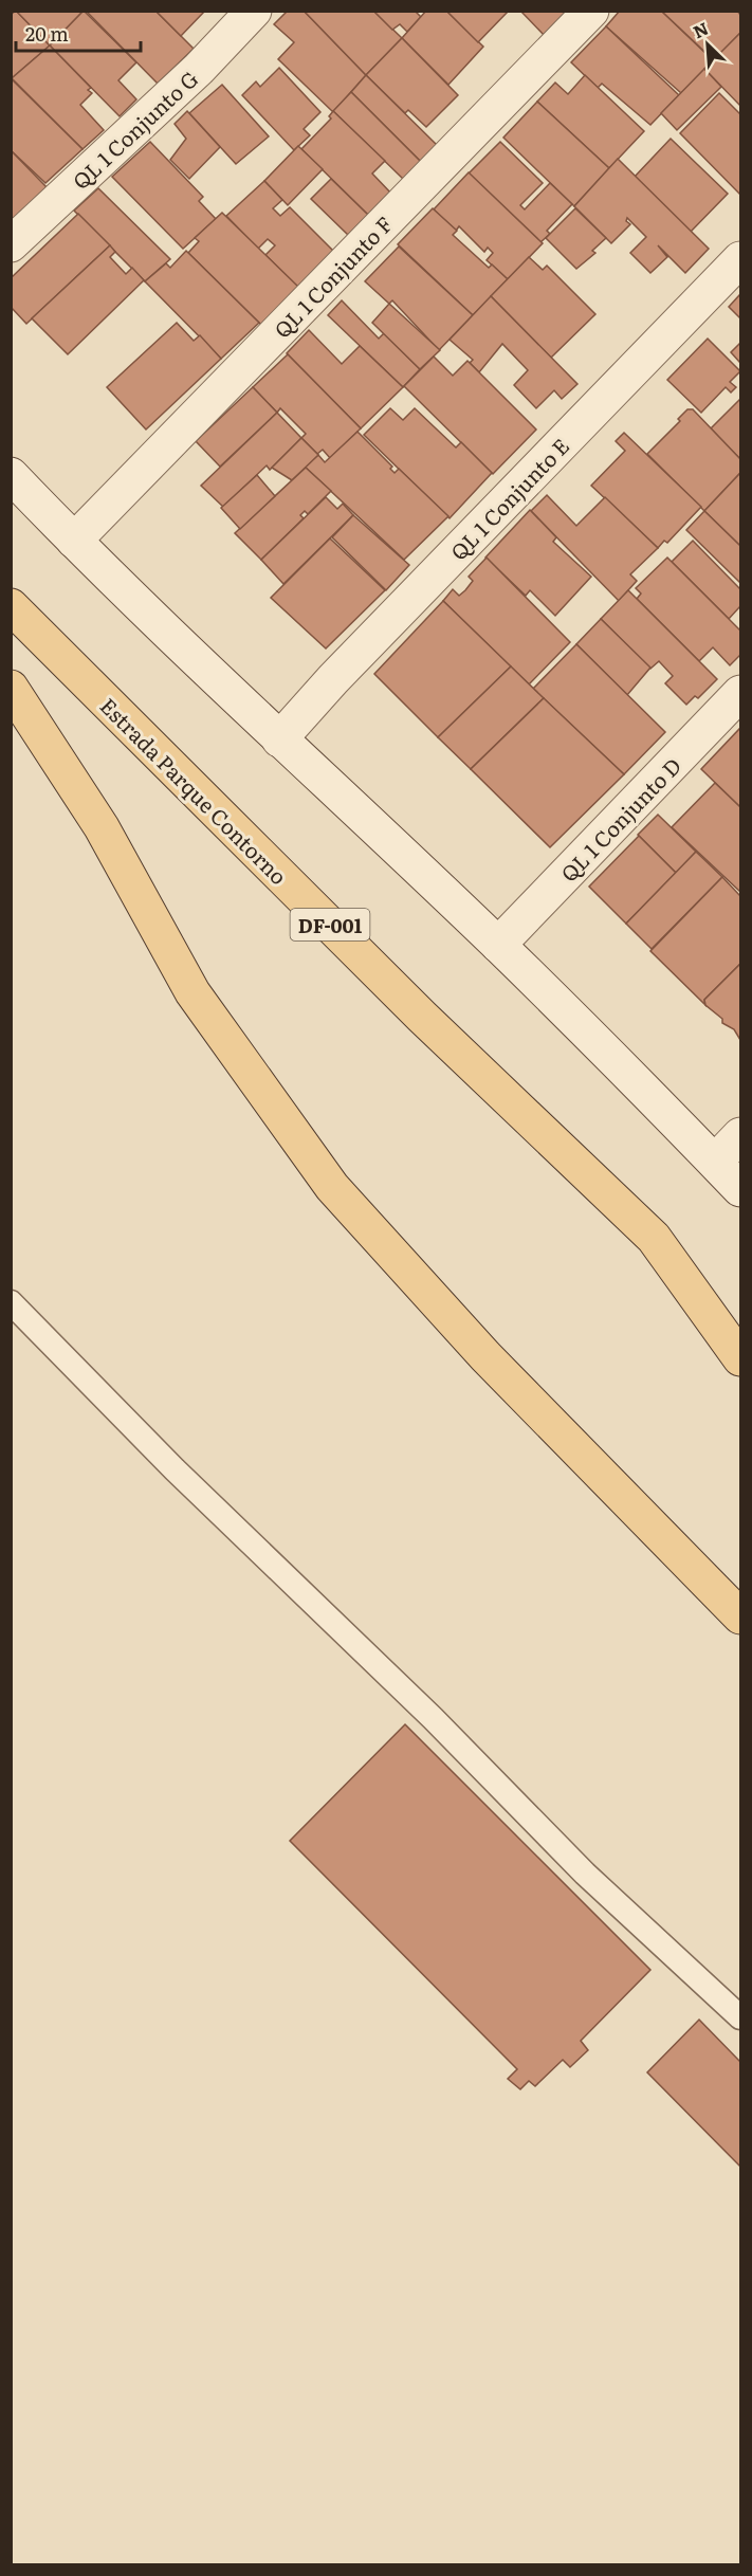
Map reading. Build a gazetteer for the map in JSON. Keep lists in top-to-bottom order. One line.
{"streets":{"main road":["Estrada Parque Contorno","DF-001"],"street":["QL 1 Conjunto G","QL 1 Conjunto F","QL 1 Conjunto E","QL 1 Conjunto D"]},"scale_bar":"20 m","north":"top left"}
